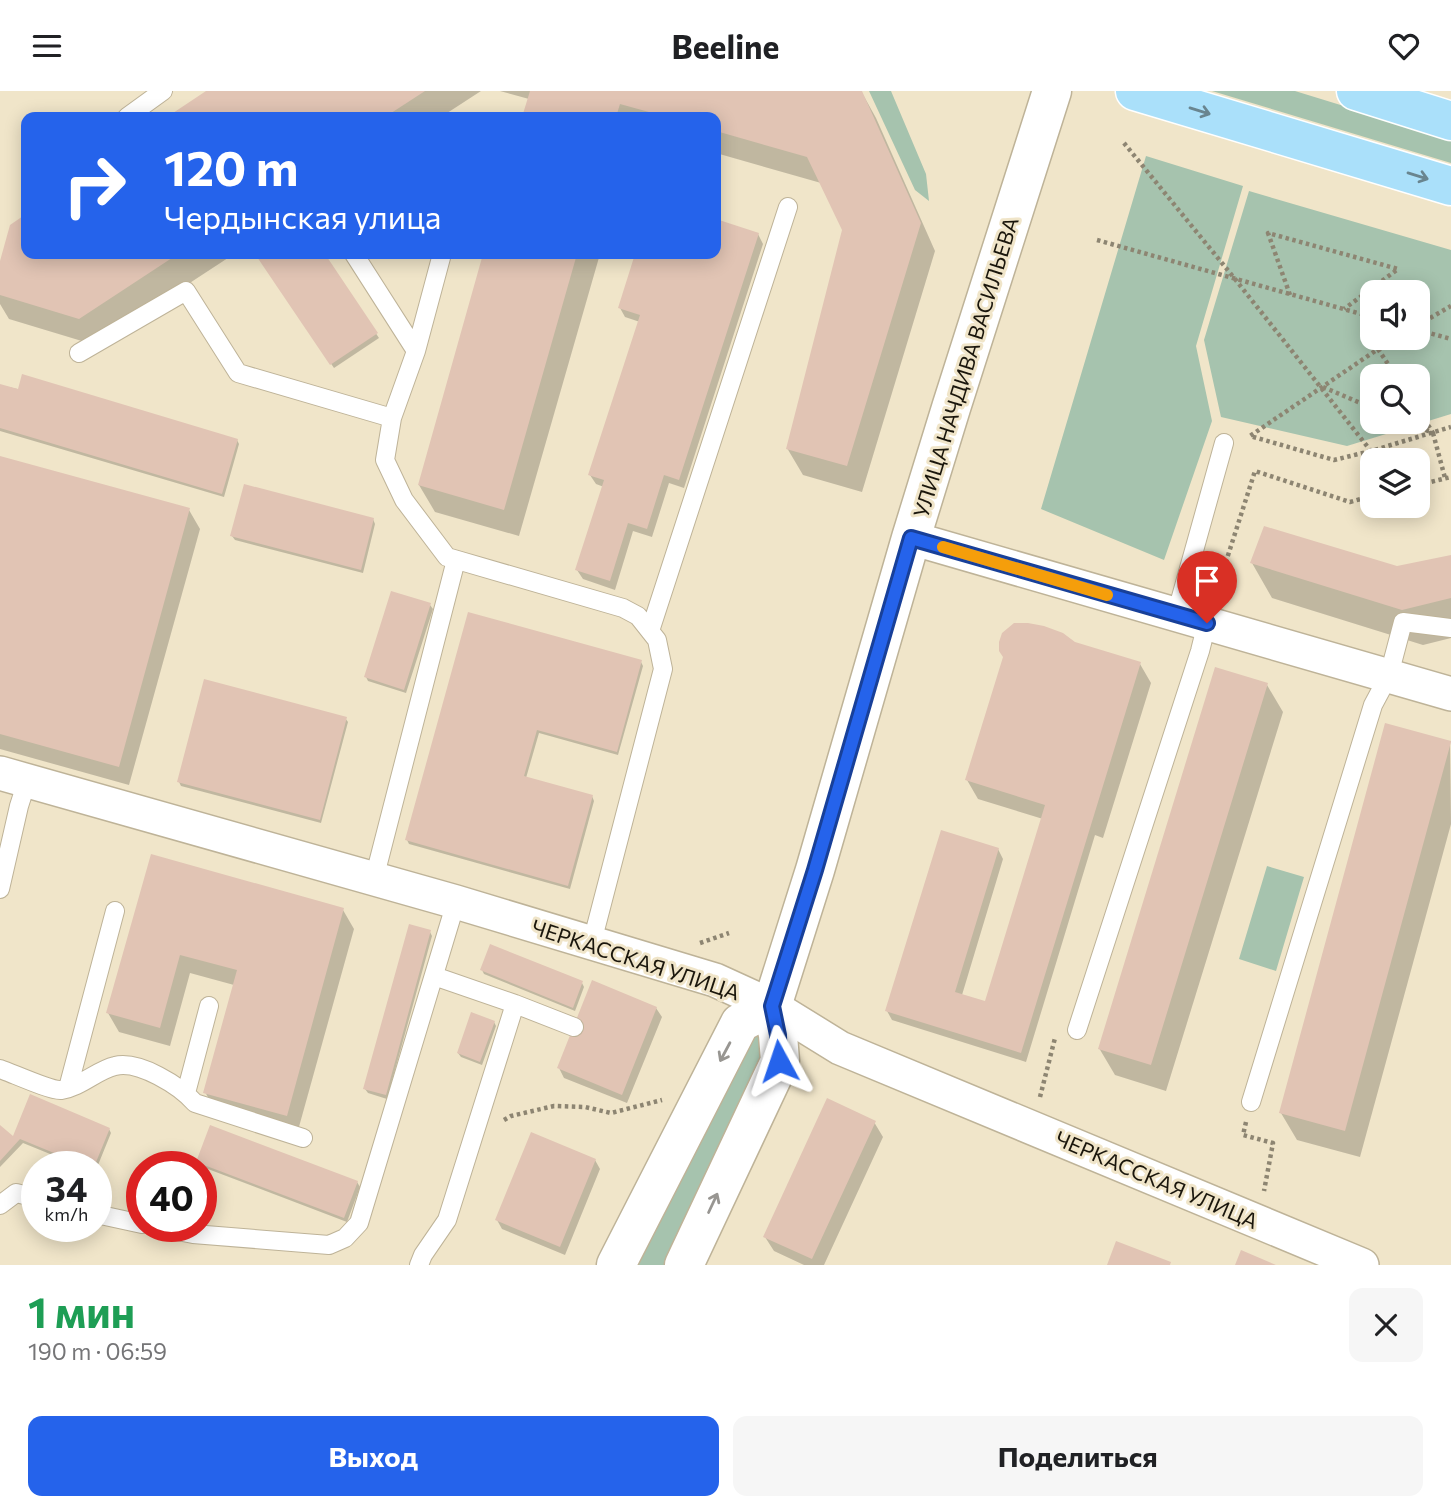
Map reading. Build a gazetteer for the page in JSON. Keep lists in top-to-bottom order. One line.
{"streets":{"street":["УЛИЦА НАЧДИВА ВАСИЛЬЕВА","ЧЕРКАССКАЯ УЛИЦА"]},"crossings":[["УЛИЦА НАЧДИВА ВАСИЛЬЕВА","ЧЕРКАССКАЯ УЛИЦА"]],"page":{"header":"Beeline","turn":["120 m","Чердынская улица"],"speed":"34 km/h","limit":"40","heading":["1 мин","190 m · 06:59"],"buttons":["Выход","Поделиться"]}}
